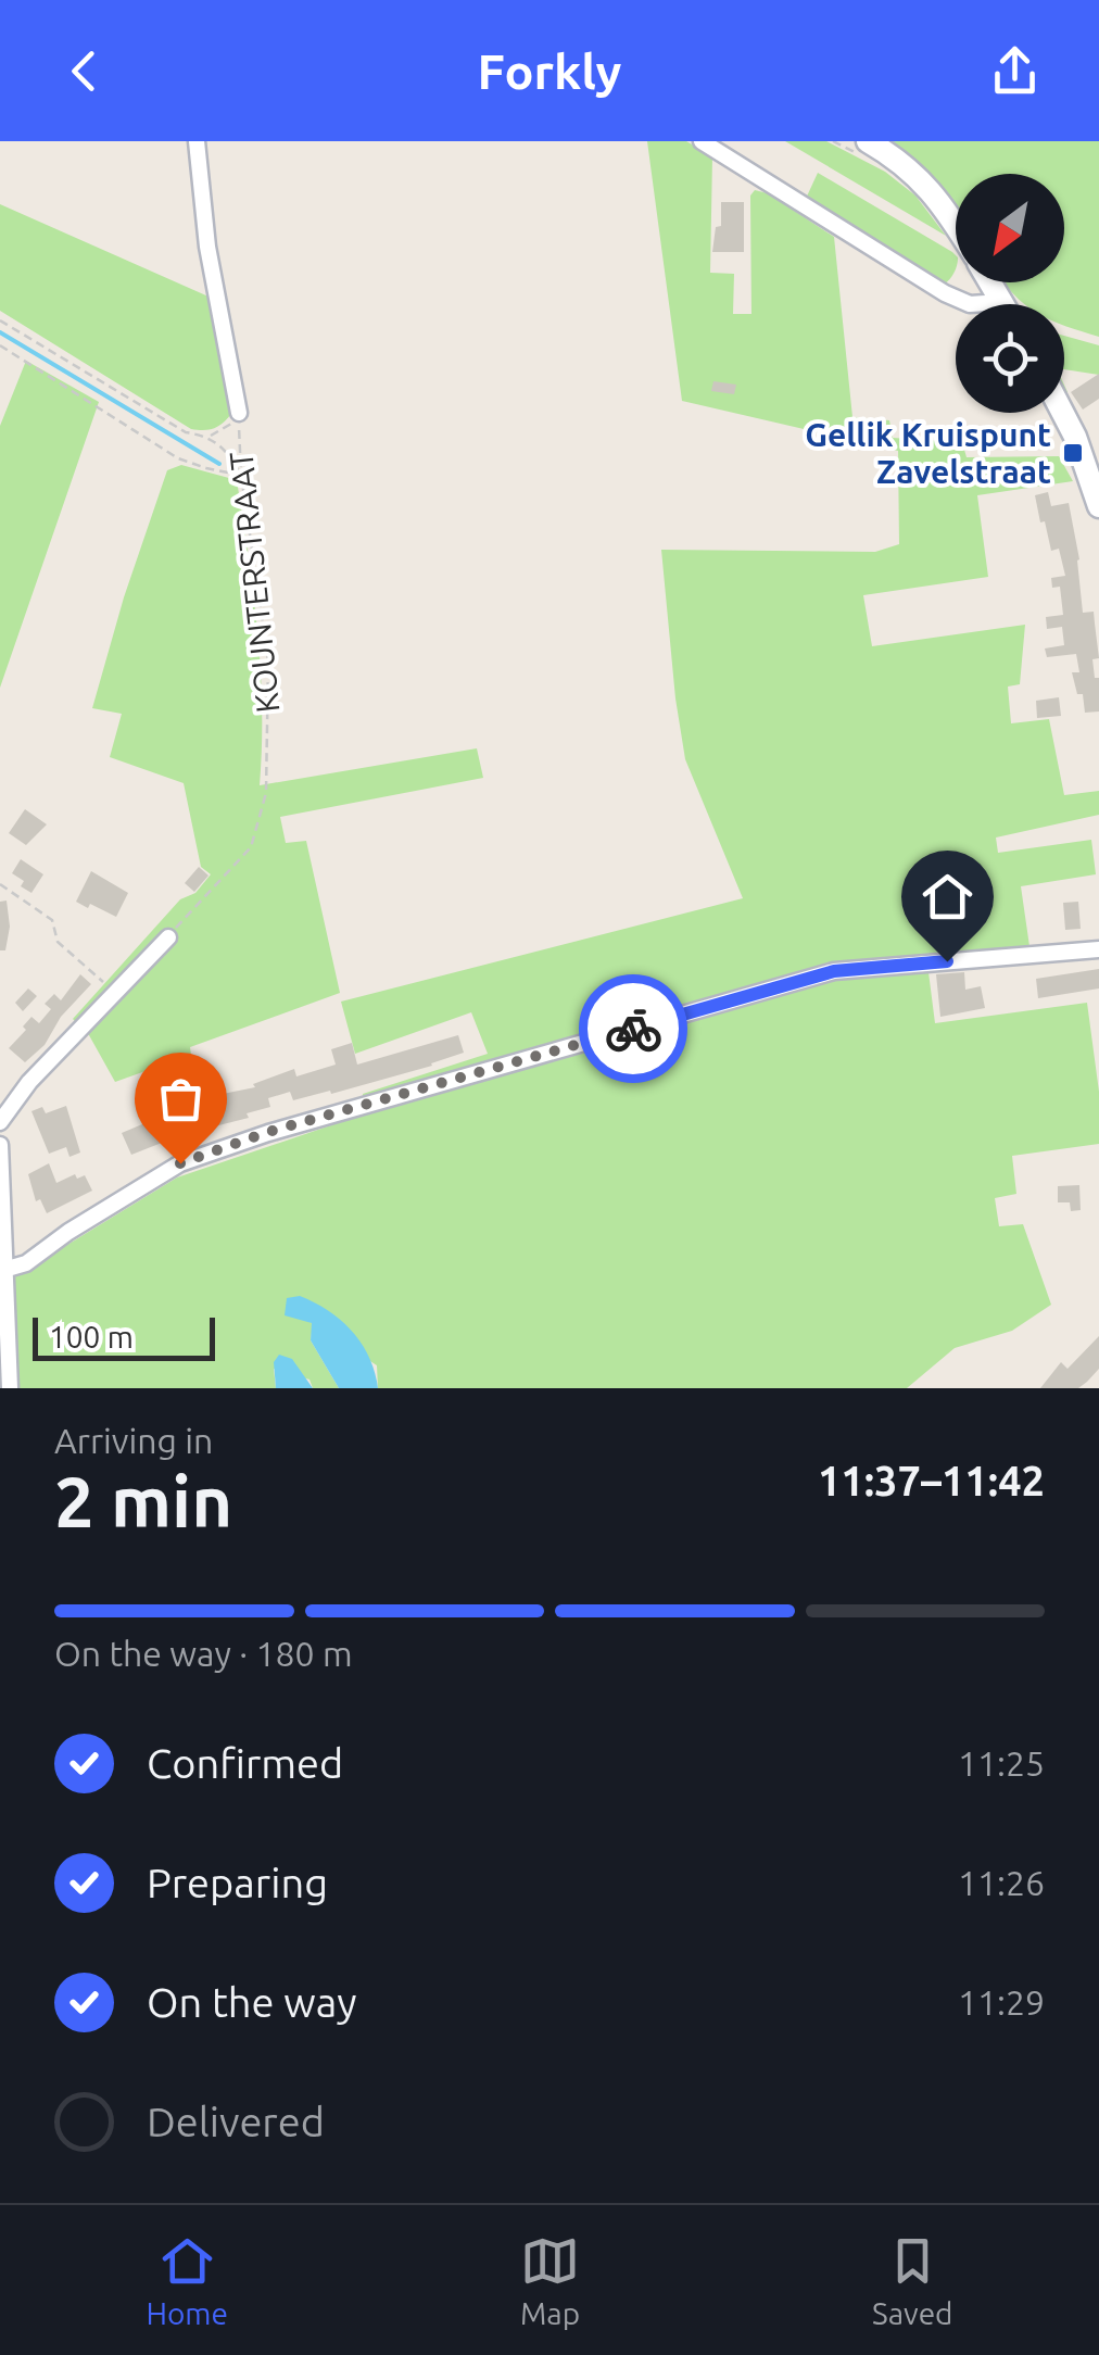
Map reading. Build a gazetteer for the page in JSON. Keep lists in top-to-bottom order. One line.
{"streets":{"street":["KOUNTERSTRAAT"]},"places":{"transit":["Gellik Kruispunt Zavelstraat"]},"scale_bar":"100 m","north":"bottom left","page":{"header":"Forkly","scale":"100 m","heading":["2 min","Arriving in","11:37–11:42"],"bar":"On the way · 180 m","list":[["Confirmed","11:25"],["Preparing","11:26"],["On the way","11:29"],"Delivered"],"tabs":["Home","Map","Saved"]}}
